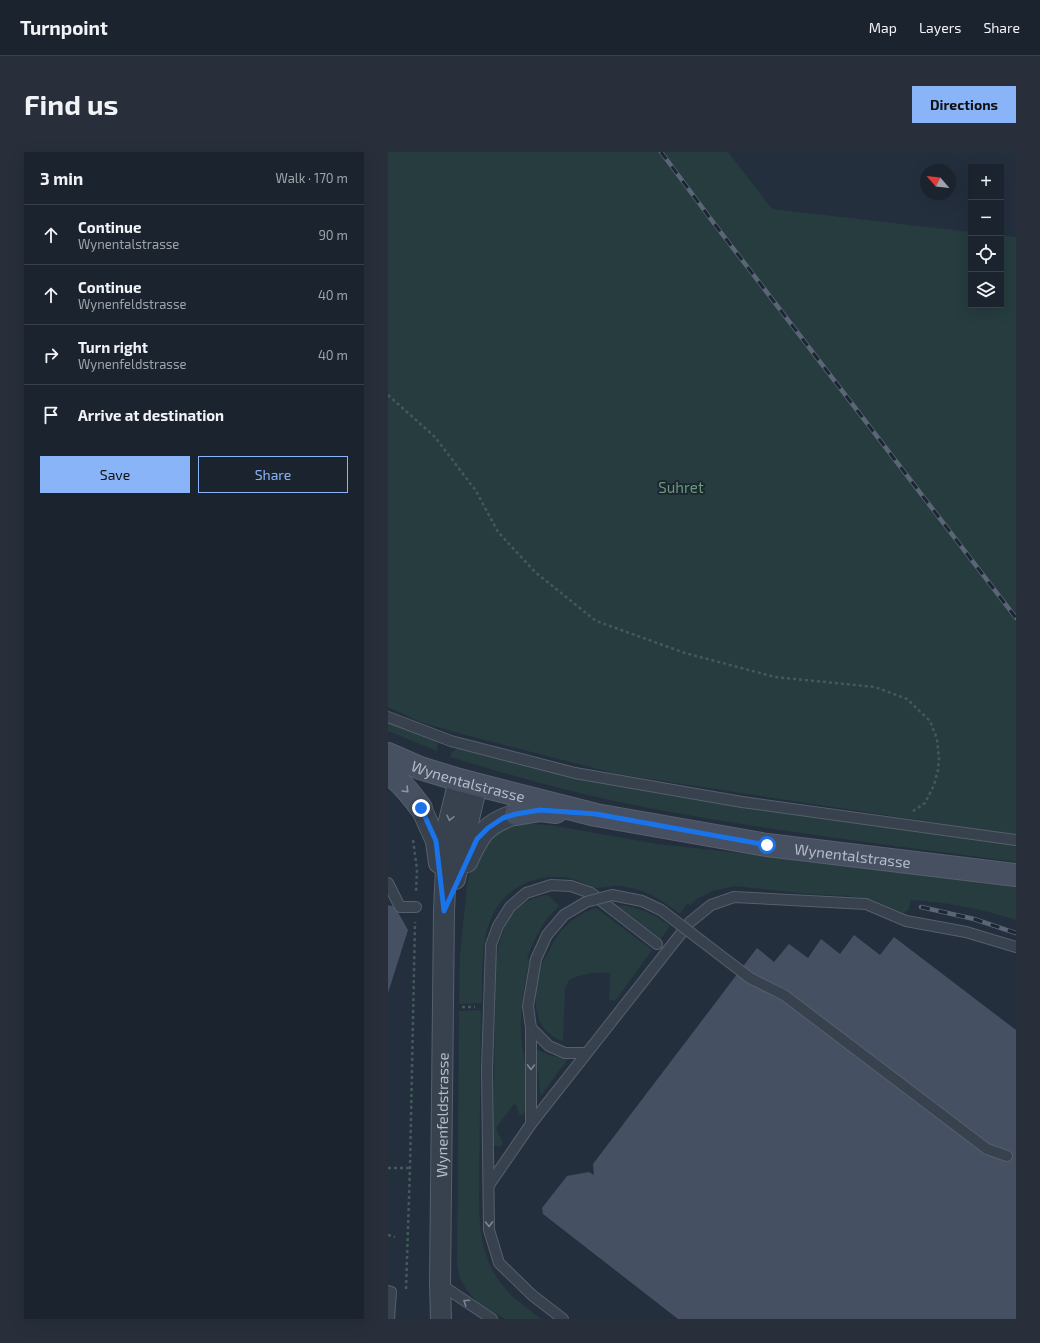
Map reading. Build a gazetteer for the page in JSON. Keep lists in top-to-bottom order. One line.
{"streets":{"main road":["Wynentalstrasse"],"street":["Wynenfeldstrasse"]},"crossings":[["Wynentalstrasse","Wynenfeldstrasse"]],"parks":["Suhret"],"north":"top left","page":{"header":"Turnpoint","nav":["Map","Layers","Share"],"buttons":["Directions",["Save","Share"]],"title":"Find us","heading":["3 min","Walk · 170 m"],"map_buttons":["+","−"],"list":[["Continue","Wynentalstrasse","90 m"],["Continue","Wynenfeldstrasse","40 m"],["Turn right","Wynenfeldstrasse","40 m"],"Arrive at destination"]}}
